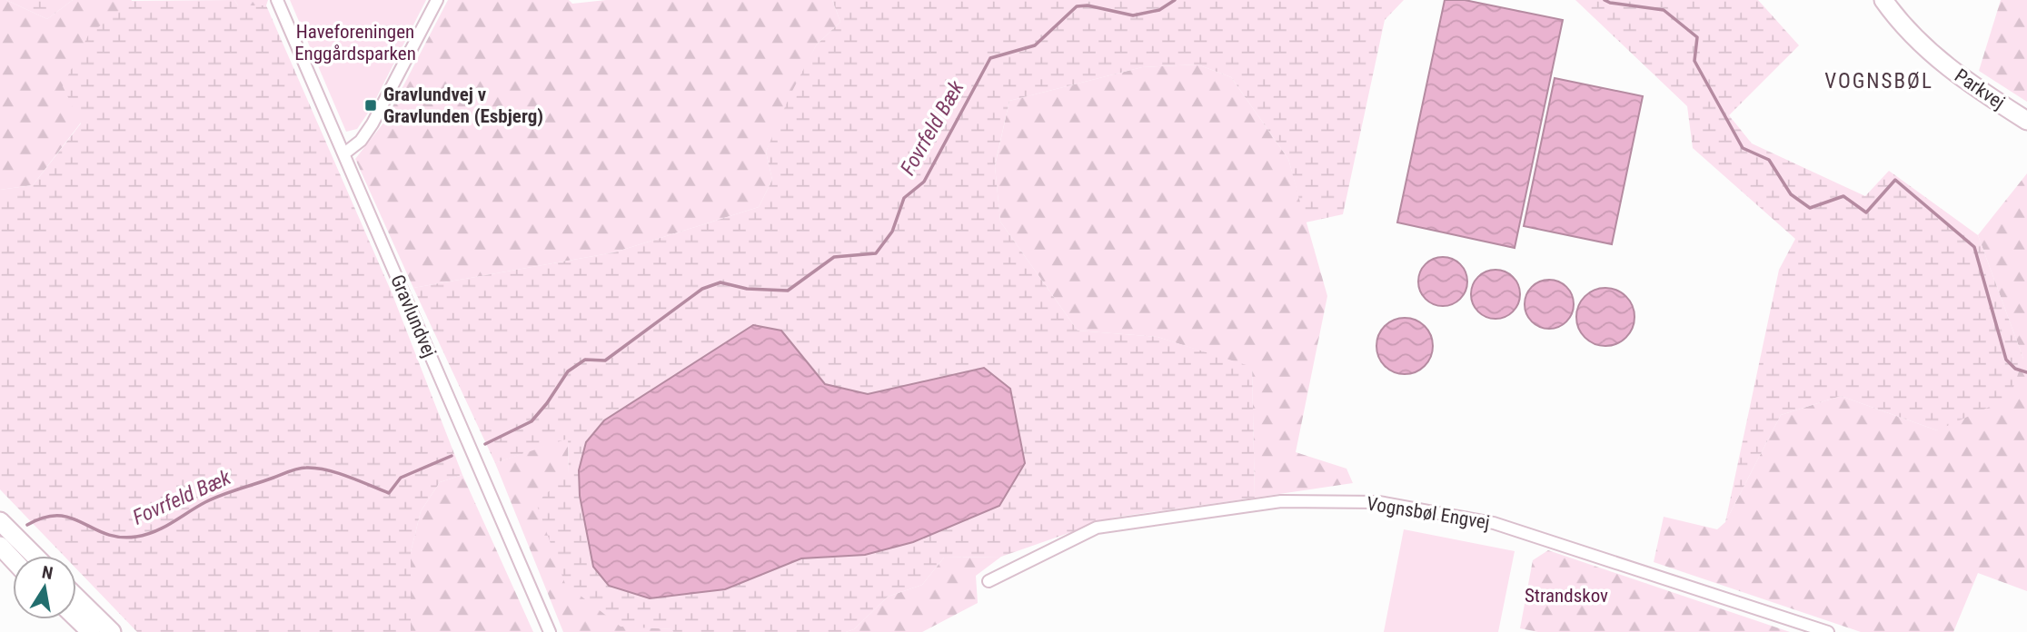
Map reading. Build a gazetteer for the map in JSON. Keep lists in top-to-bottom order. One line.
{"streets":{"main road":["Parkvej"],"street":["Gravlundvej","Vognsbøl Engvej"]},"districts":["VOGNSBØL"],"water":["Fovrfeld Bæk"],"parks":["Haveforeningen Enggårdsparken","Strandskov"],"places":{"transit":["Gravlundvej v Gravlunden (Esbjerg)"]},"north":"top"}
